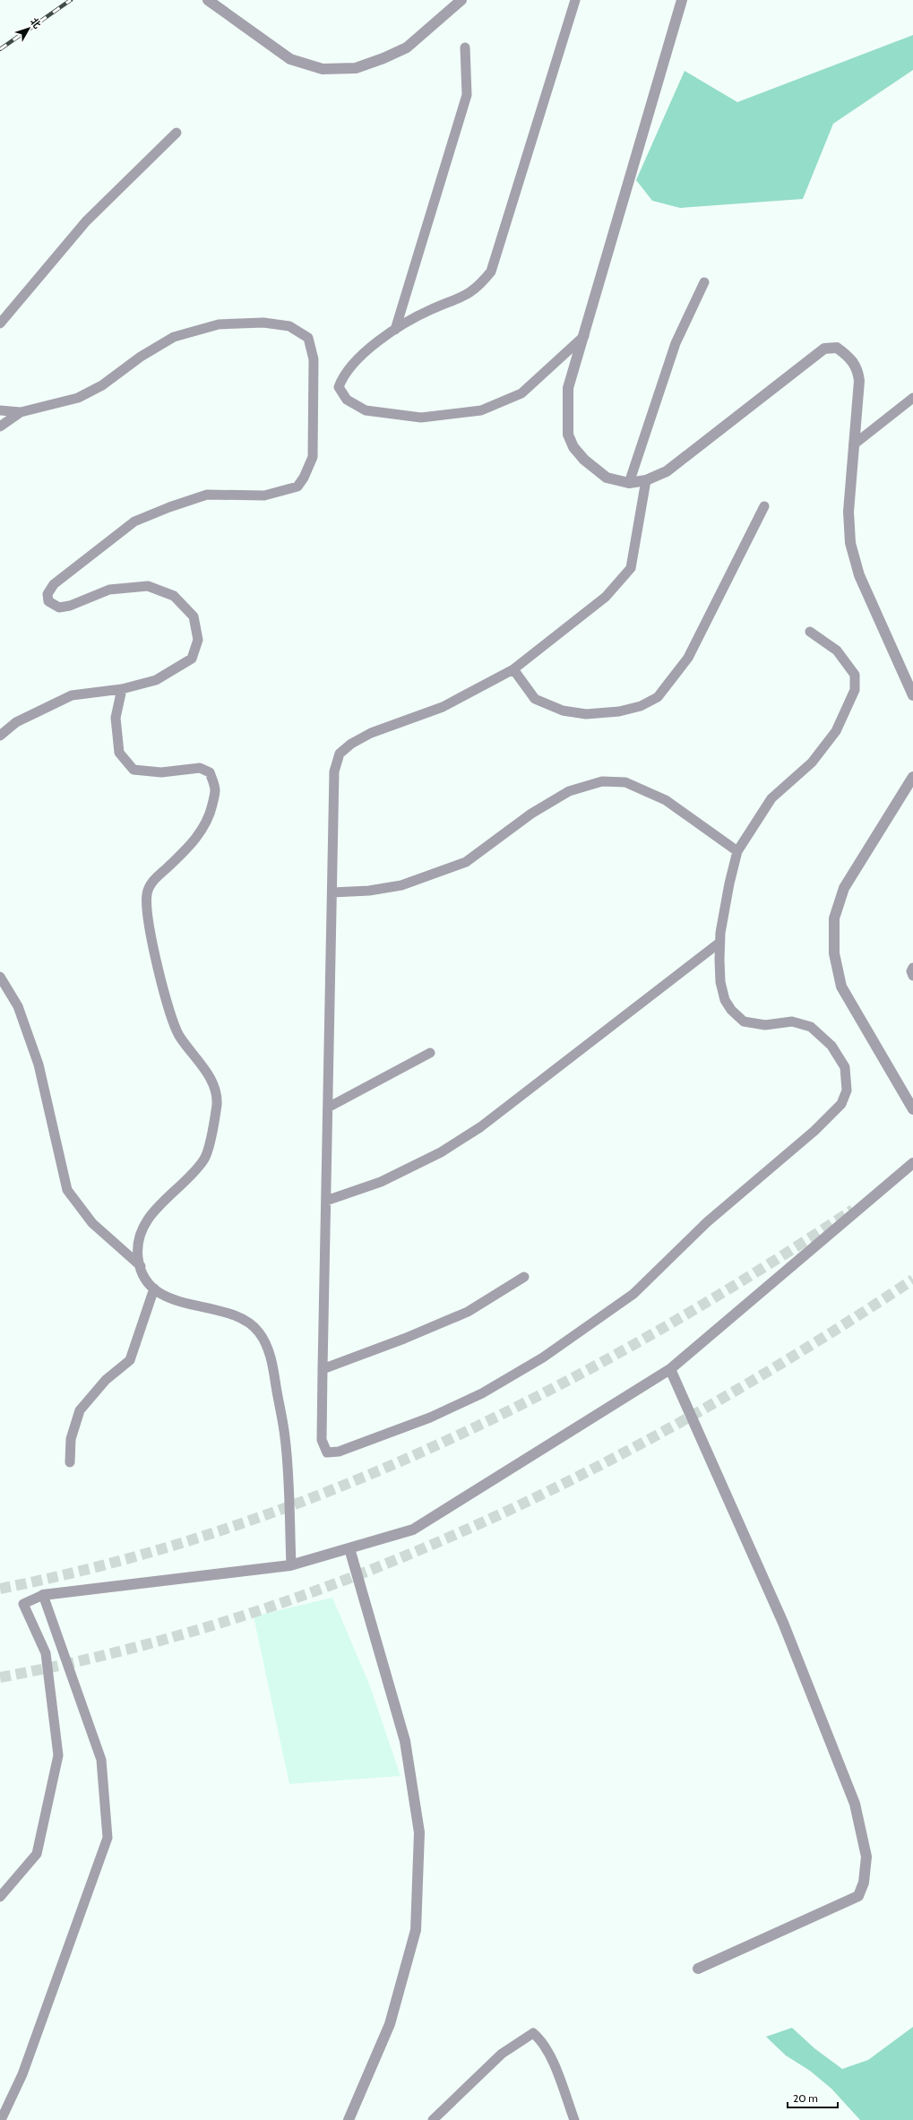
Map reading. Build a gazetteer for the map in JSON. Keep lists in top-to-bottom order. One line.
{"scale_bar":"20 m","north":"top right"}
